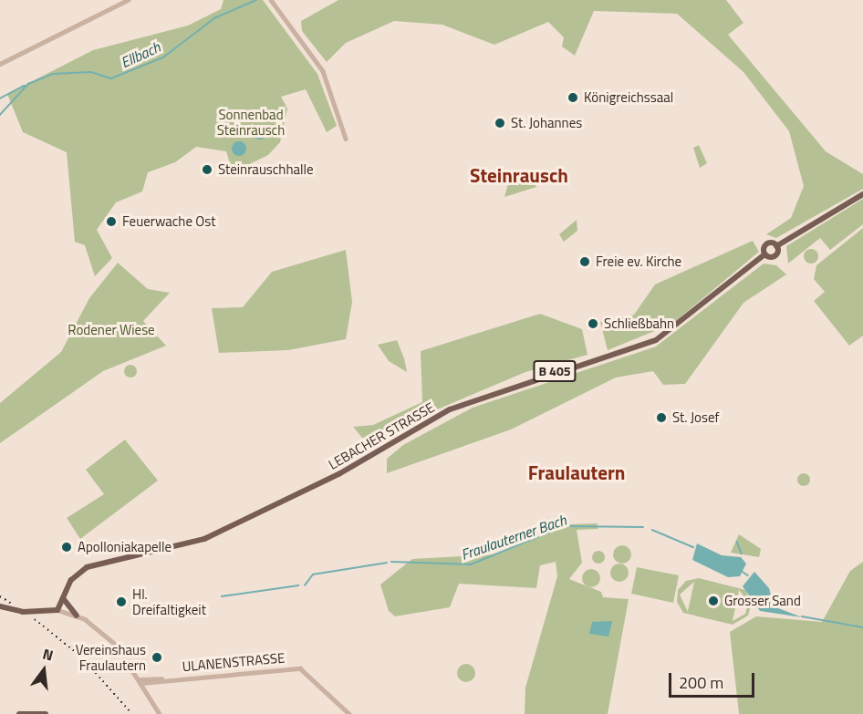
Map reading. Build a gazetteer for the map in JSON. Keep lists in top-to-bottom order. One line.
{"streets":{"main road":["B 405","LEBACHER STRASSE"],"street":["ULANENSTRASSE"]},"crossings":[["B 405","LEBACHER STRASSE"]],"districts":["Steinrausch","Fraulautern"],"water":["Ellbach","Fraulauterner Bach"],"parks":["Sonnenbad Steinrausch","Rodener Wiese"],"places":["Königreichssaal","St. Johannes","Steinrauschhalle","Feuerwache Ost","Freie ev. Kirche","Schließbahn","St. Josef","Apolloniakapelle","Grosser Sand","Hl. Dreifaltigkeit","Vereinshaus Fraulautern"],"scale_bar":"200 m","north":"top"}
